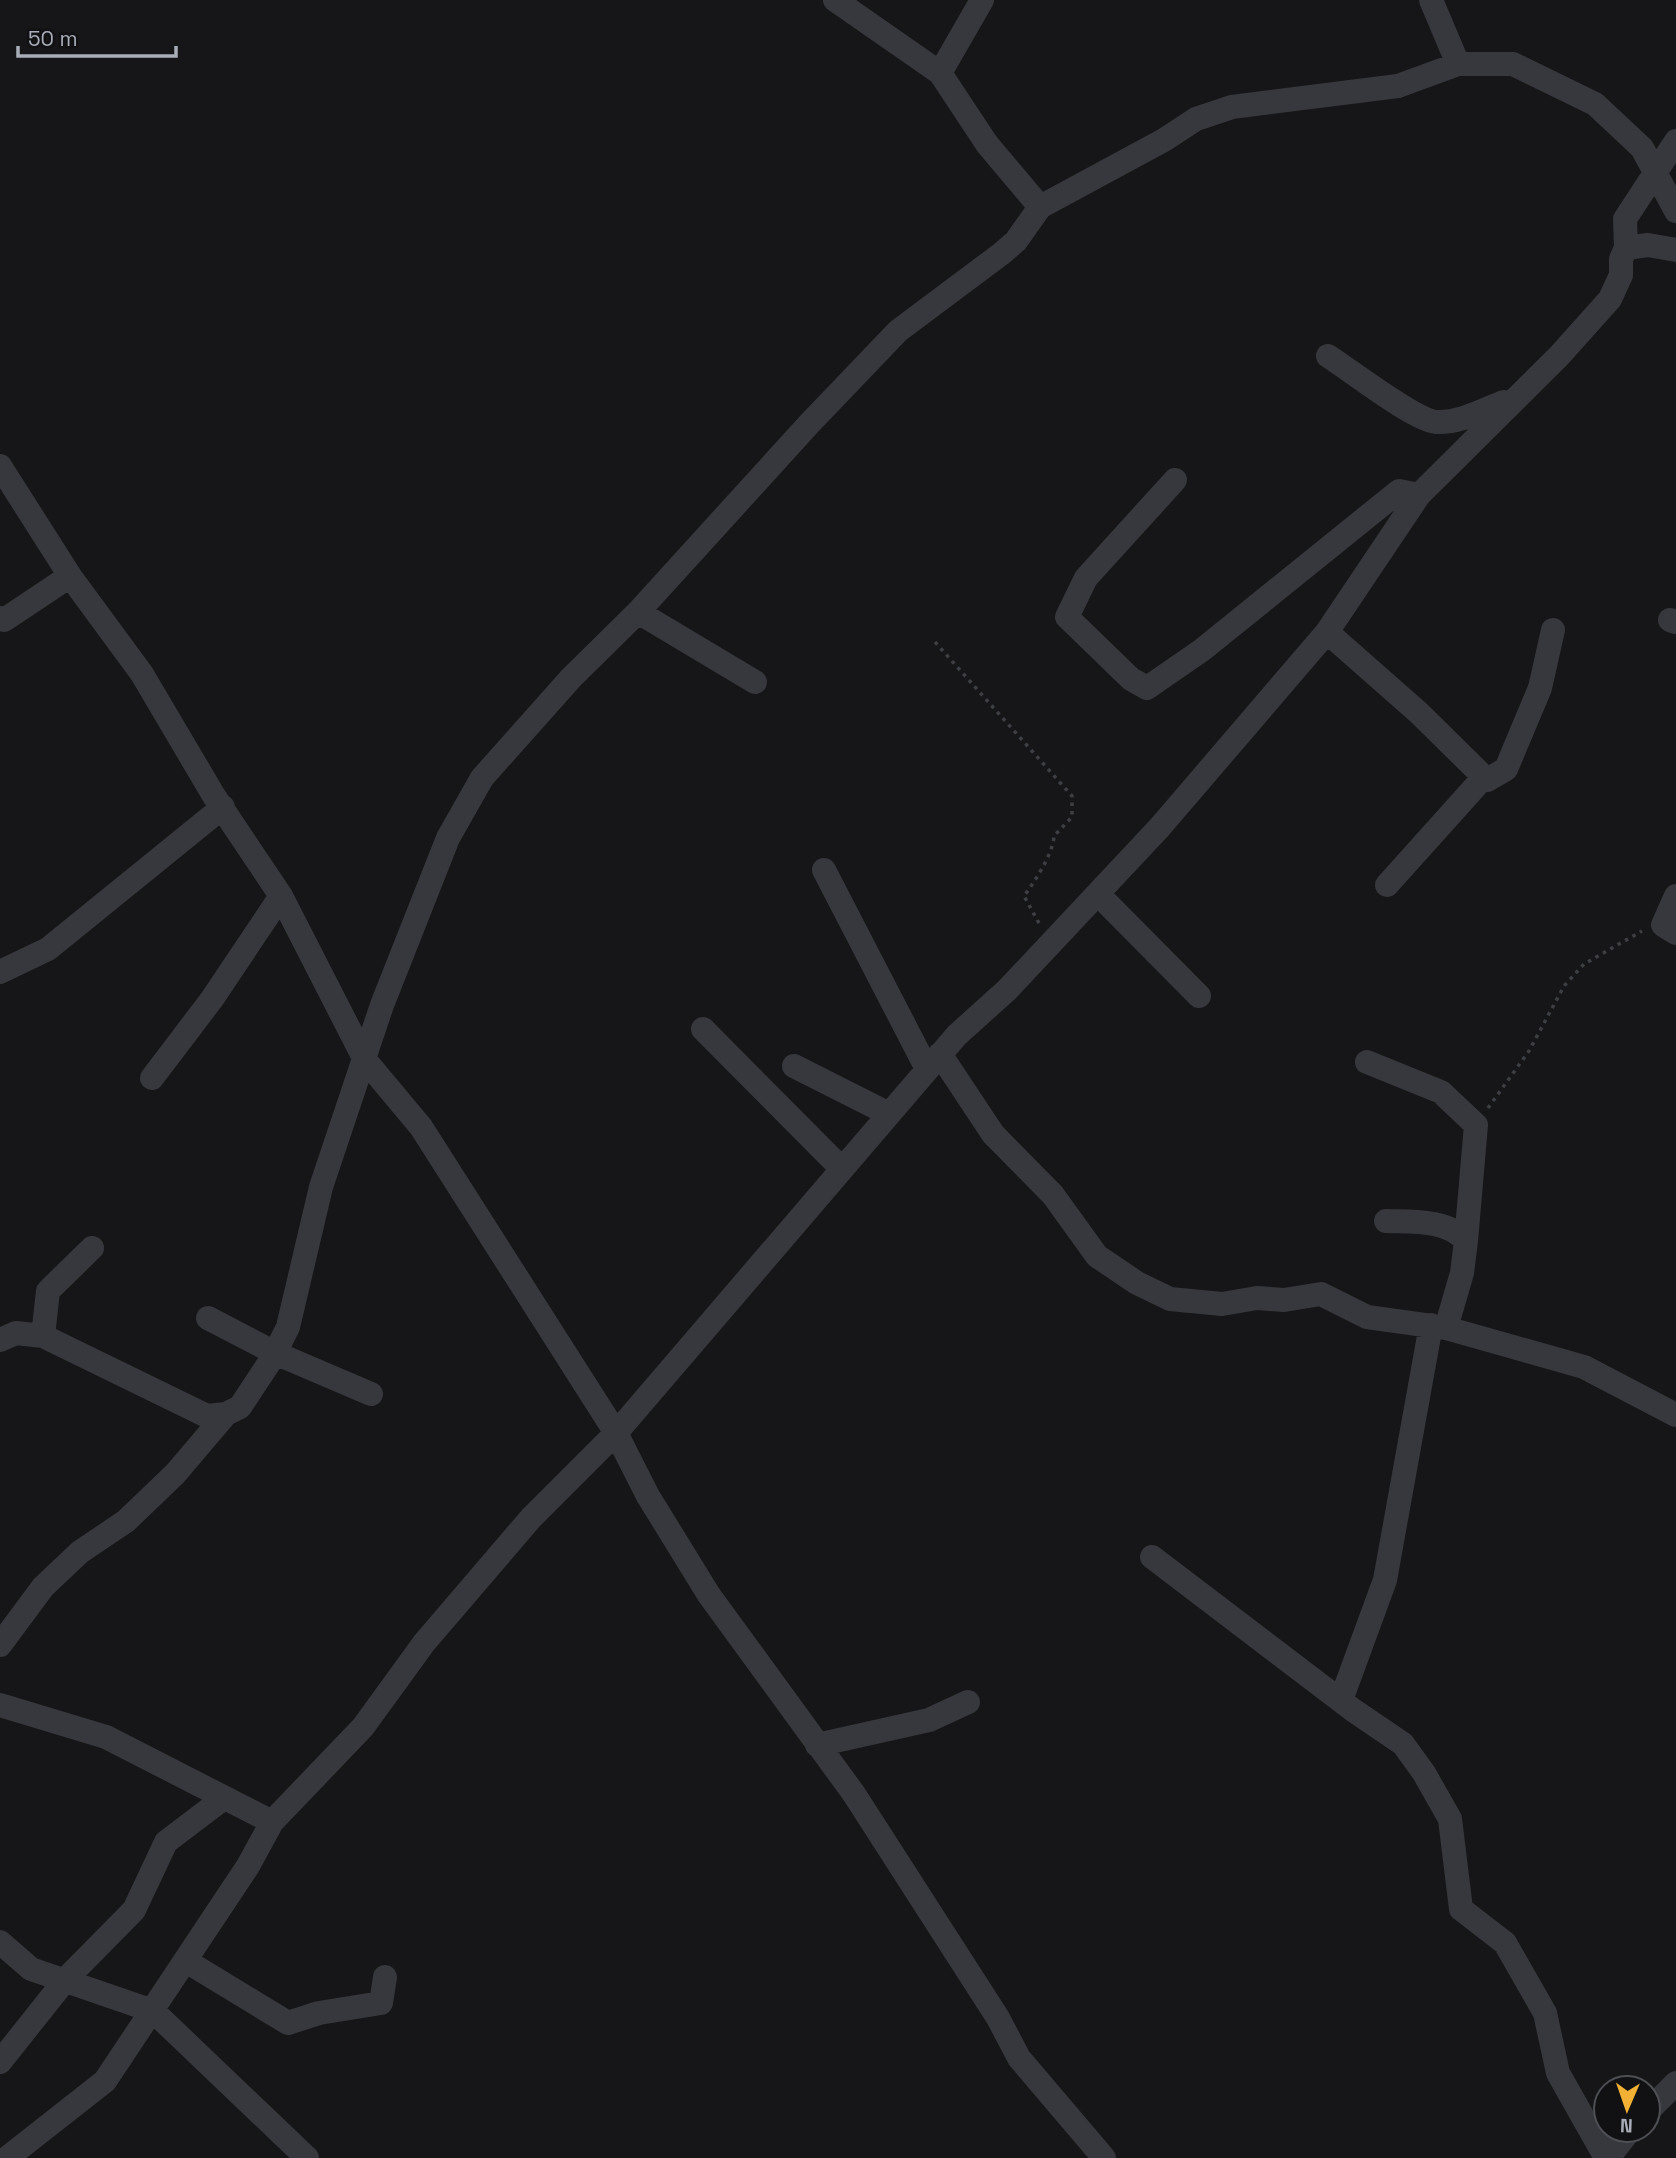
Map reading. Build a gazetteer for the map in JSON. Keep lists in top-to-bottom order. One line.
{"scale_bar":"50 m","north":"bottom"}
